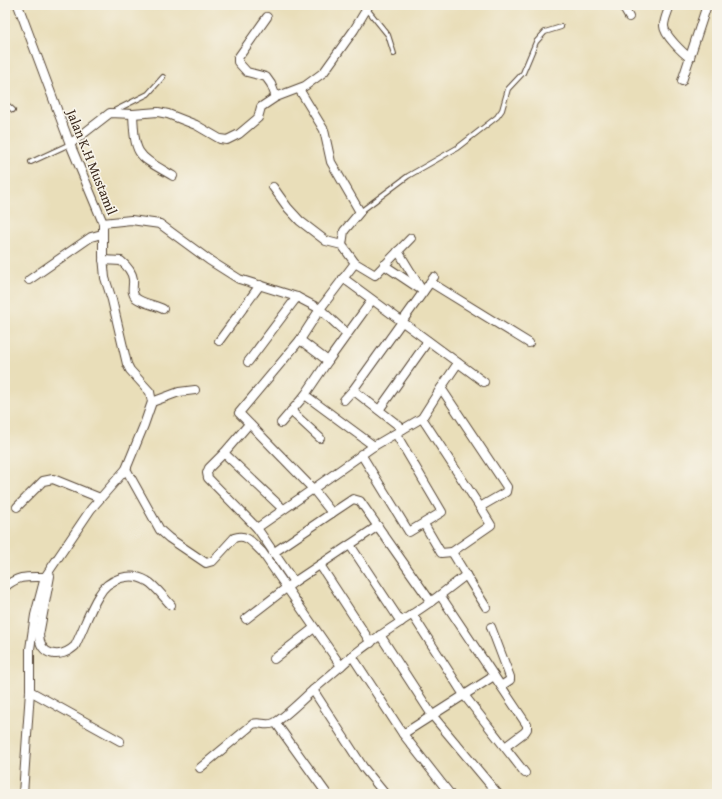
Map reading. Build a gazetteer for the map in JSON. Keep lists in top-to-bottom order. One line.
{"streets":{"street":["Jalan K.H Mustamil"]}}
